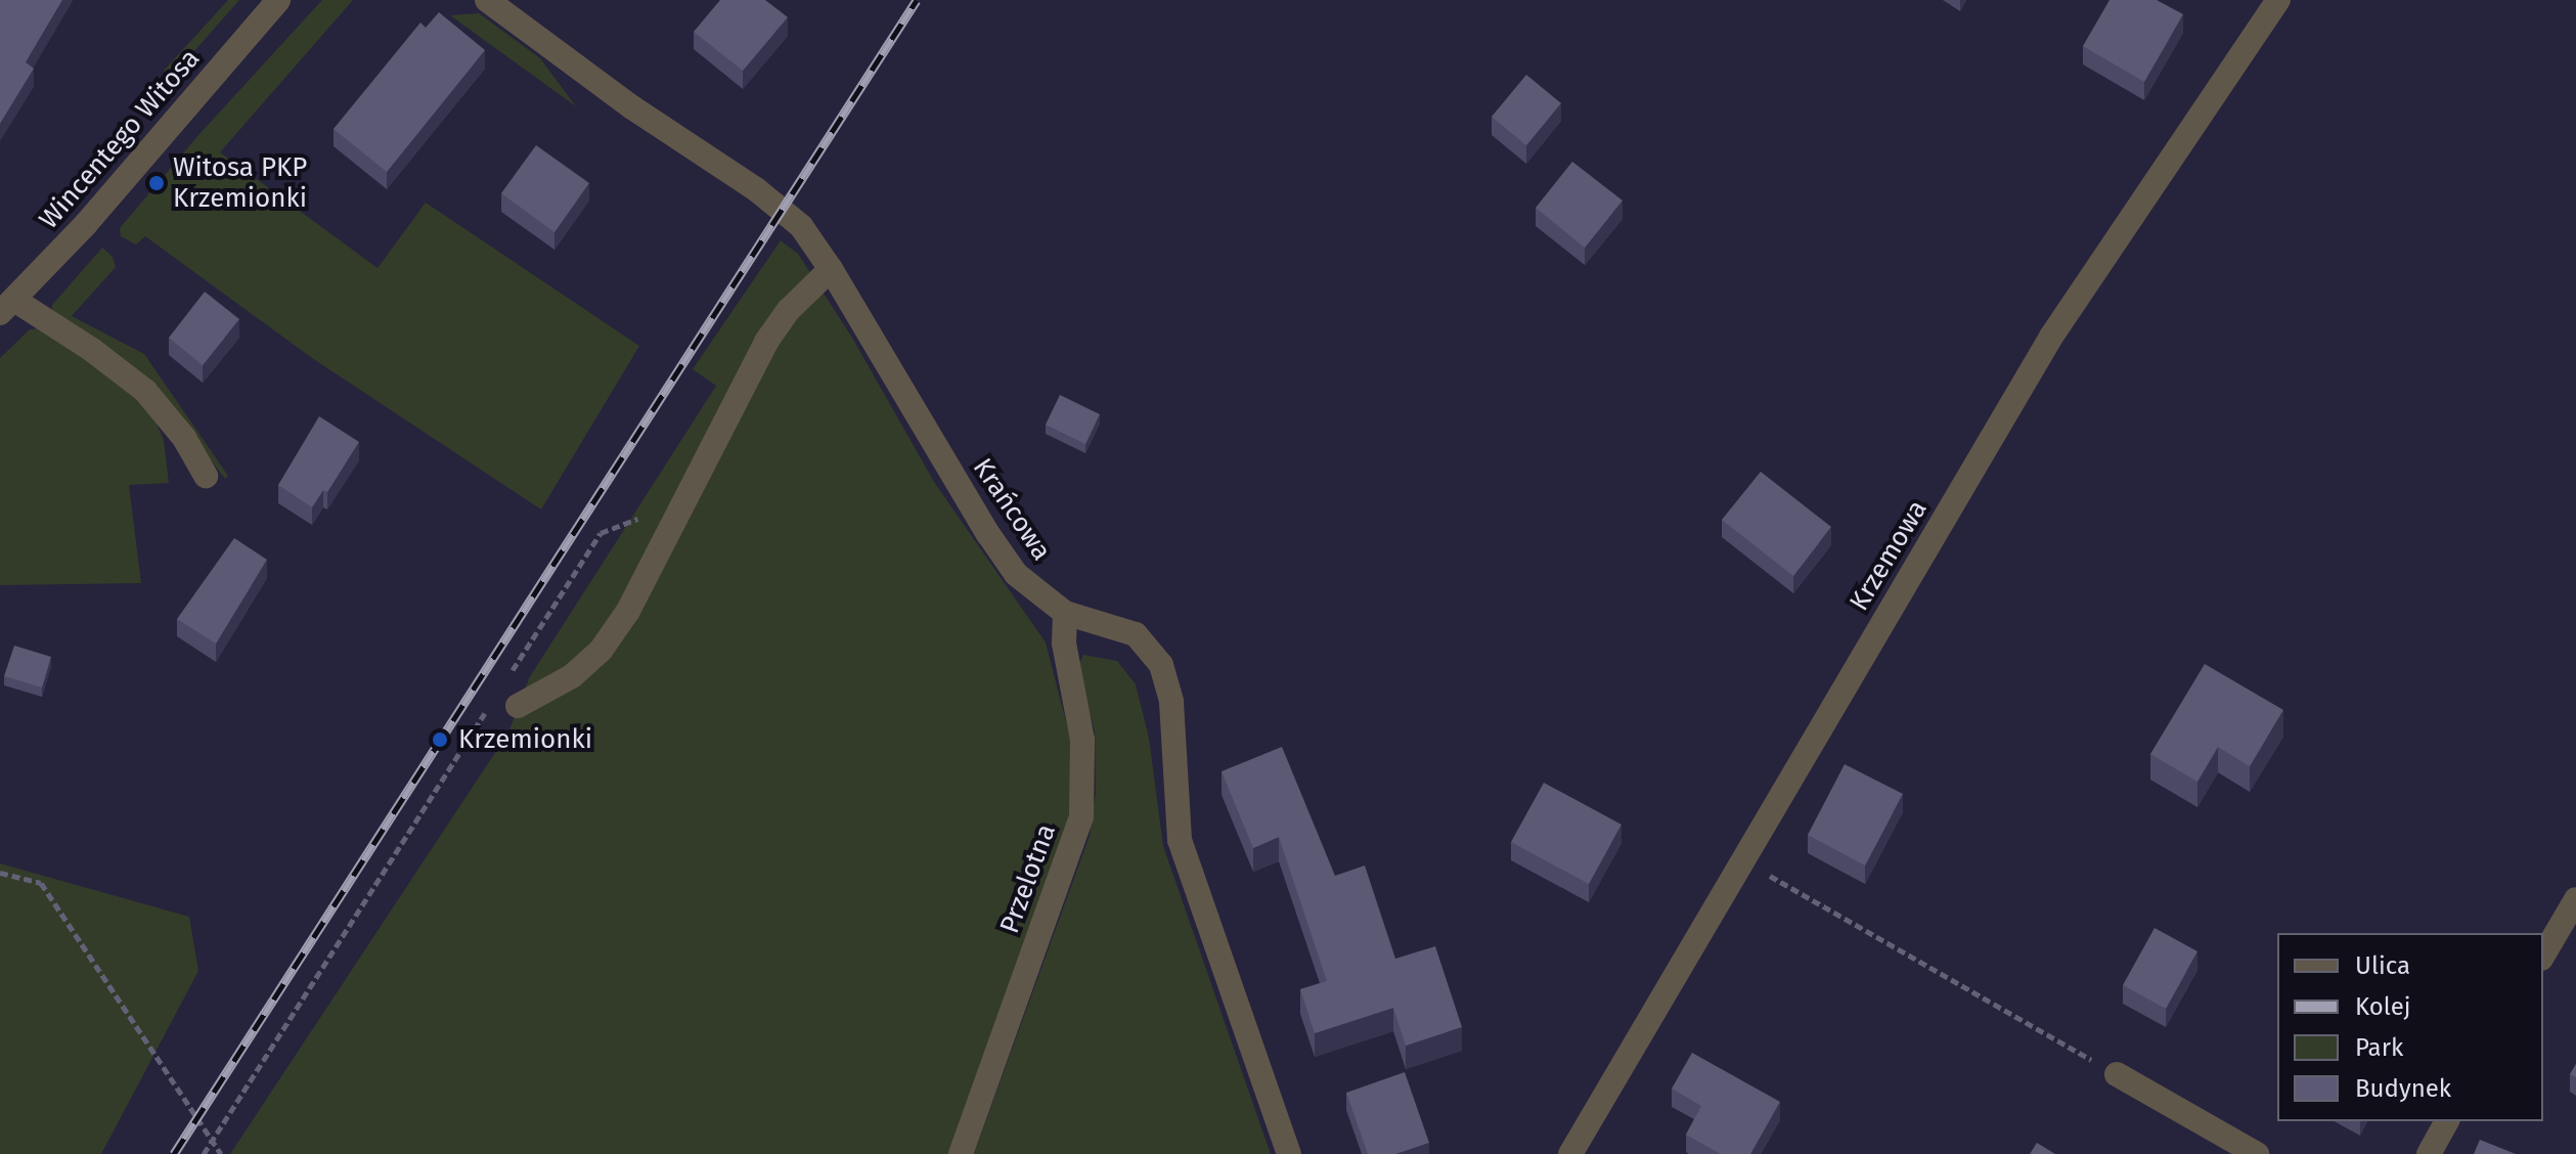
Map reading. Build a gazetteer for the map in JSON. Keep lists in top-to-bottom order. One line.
{"streets":{"street":["Wincentego Witosa","Krańcowa","Krzemowa","Przelotna"]},"crossings":[["Krańcowa","Przelotna"]],"places":["Witosa PKP Krzemionki","Krzemionki"],"legend":["Ulica","Kolej","Park","Budynek"]}
